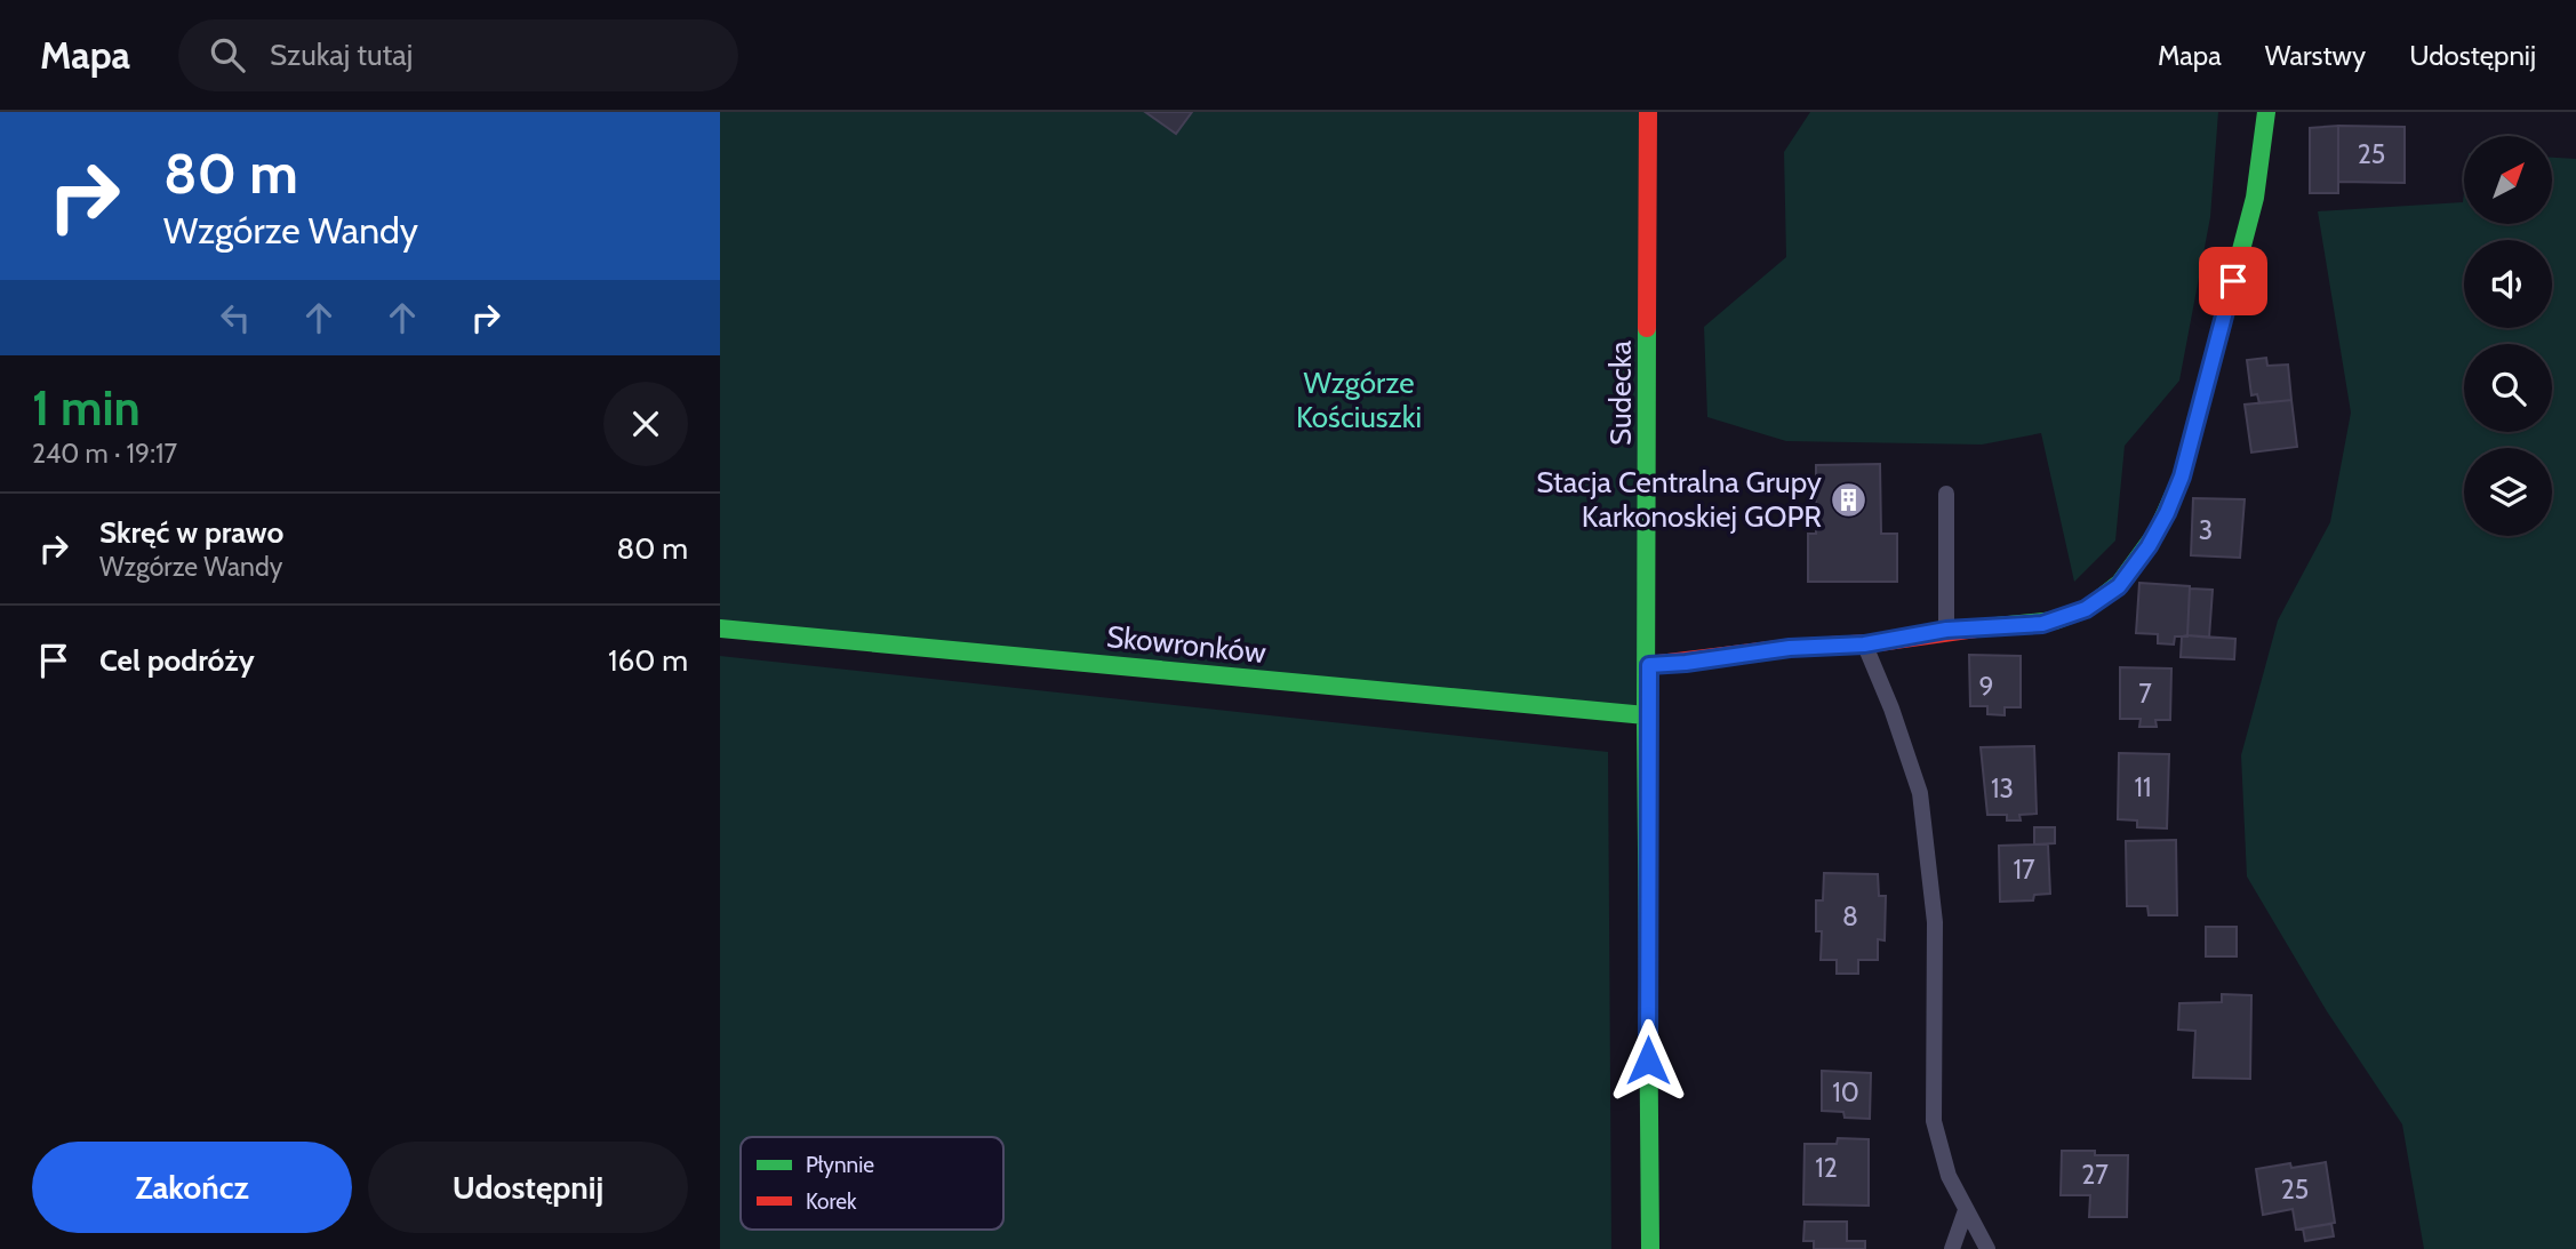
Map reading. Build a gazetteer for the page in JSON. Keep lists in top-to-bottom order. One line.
{"streets":{"street":["Sudecka","Skowronków"]},"crossings":[["Sudecka","Skowronków"]],"parks":["Wzgórze Kościuszki"],"places":{"building":["Stacja Centralna Grupy Karkonoskiej GOPR"]},"house_numbers":["25","3","9","7","11","13","17","8","10","12","27","25"],"legend":["Płynnie","Korek"],"north":"top right","page":{"header":"Mapa","search":"Szukaj tutaj","nav":["Mapa","Warstwy","Udostępnij"],"turn":["80 m","Wzgórze Wandy"],"heading":["1 min","240 m · 19:17"],"list":[{"name":"Skręć w prawo","note":"Wzgórze Wandy","value":"80 m"},{"name":"Cel podróży","value":"160 m"}],"buttons":["Zakończ","Udostępnij"]}}
